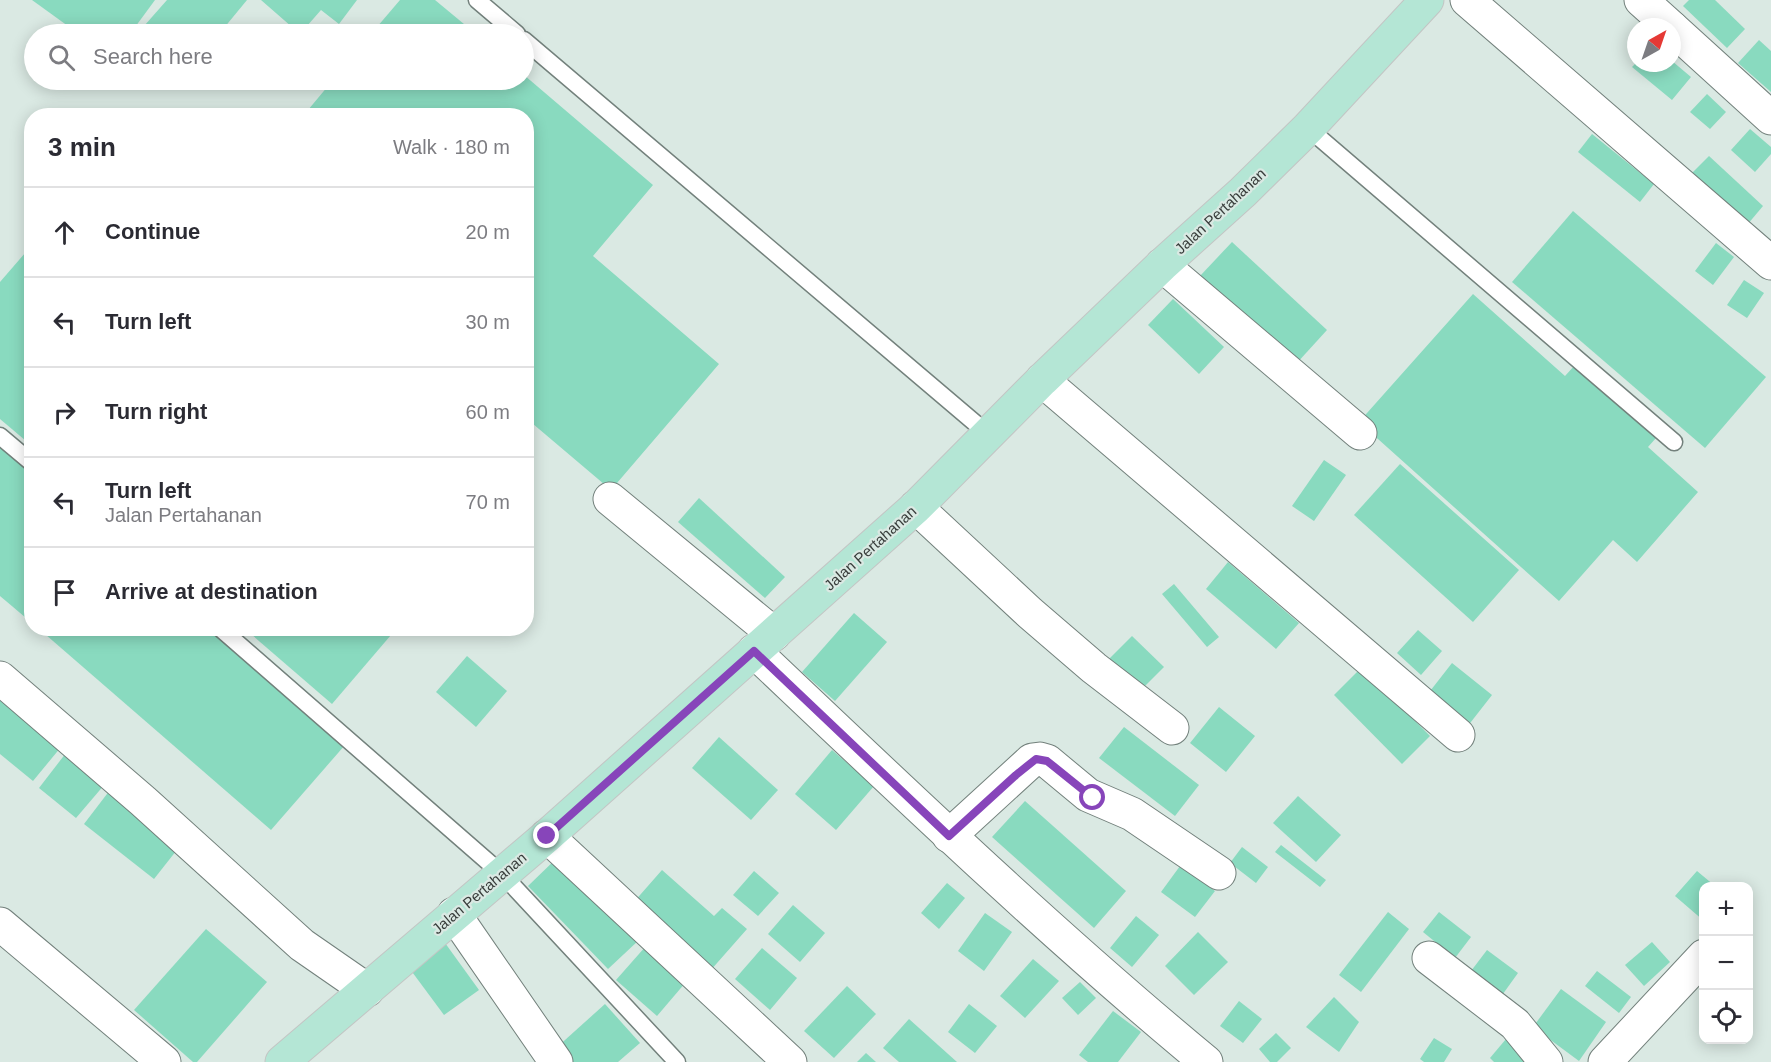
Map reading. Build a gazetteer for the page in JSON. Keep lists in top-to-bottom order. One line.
{"streets":{"main road":["Jalan Pertahanan"]},"north":"top right","page":{"search":"Search here","heading":["3 min","Walk · 180 m"],"list":[["Continue","20 m"],["Turn left","30 m"],["Turn right","60 m"],["Turn left","Jalan Pertahanan","70 m"],"Arrive at destination"],"map_buttons":["+","−"]}}
